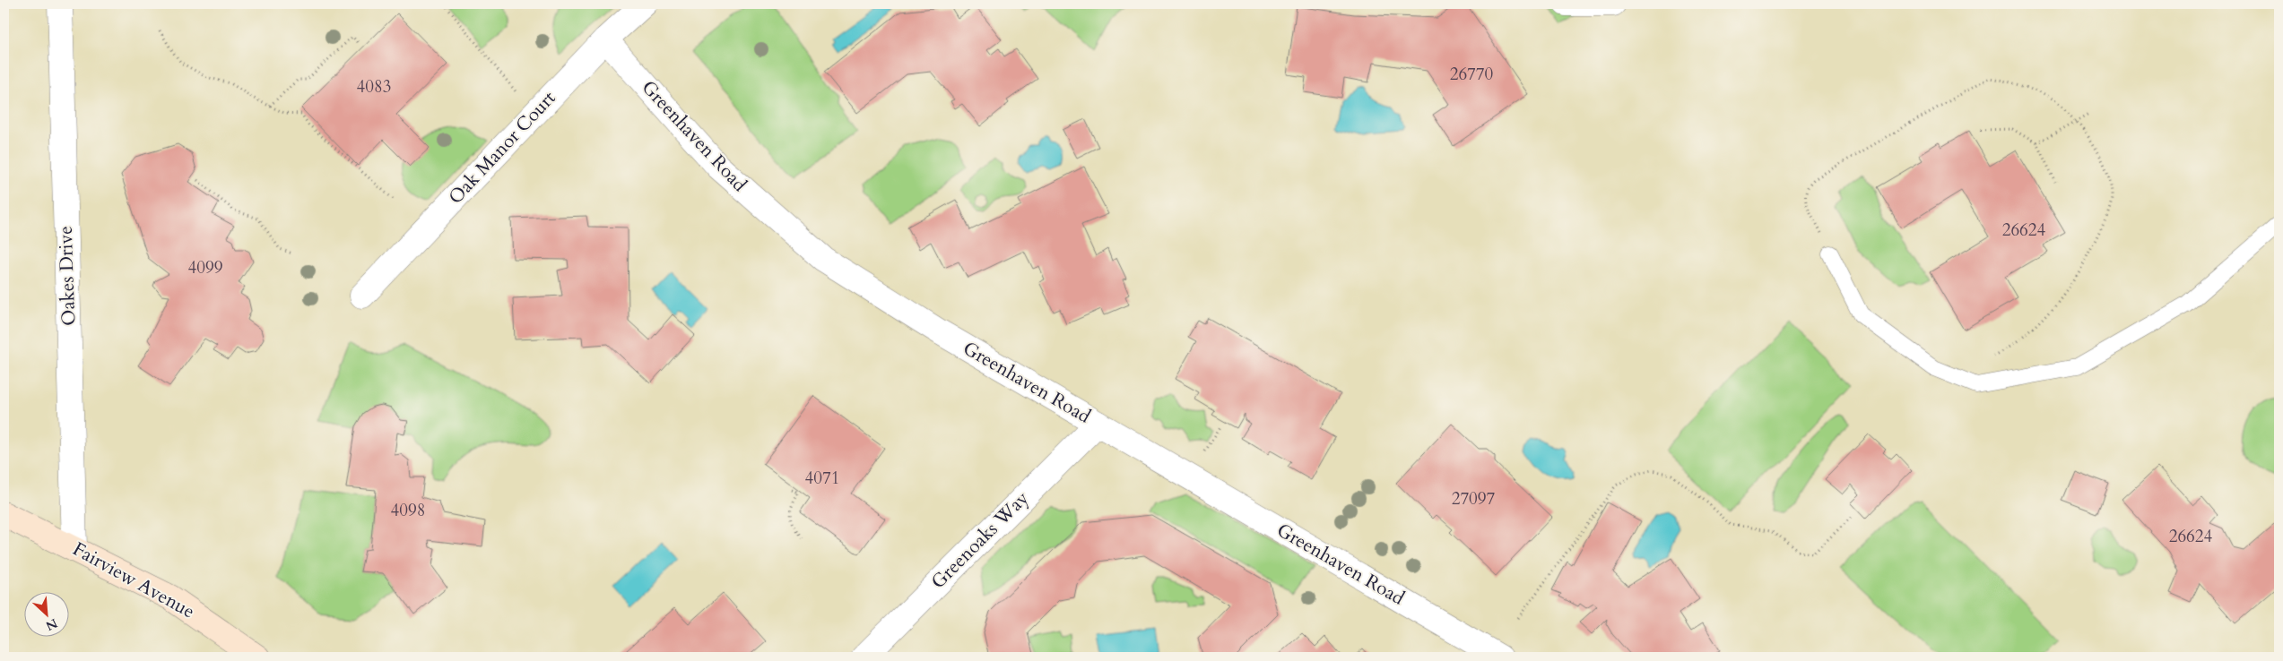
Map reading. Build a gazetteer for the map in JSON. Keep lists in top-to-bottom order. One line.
{"streets":{"main road":["Fairview Avenue"],"street":["Greenhaven Road","Oak Manor Court","Oakes Drive","Greenoaks Way"]},"crossings":[["Greenhaven Road","Oak Manor Court"],["Greenhaven Road","Greenoaks Way"],["Oakes Drive","Fairview Avenue"]],"house_numbers":["26770","4083","26624","4099","4071","27097","4098","26624"],"north":"bottom right"}
